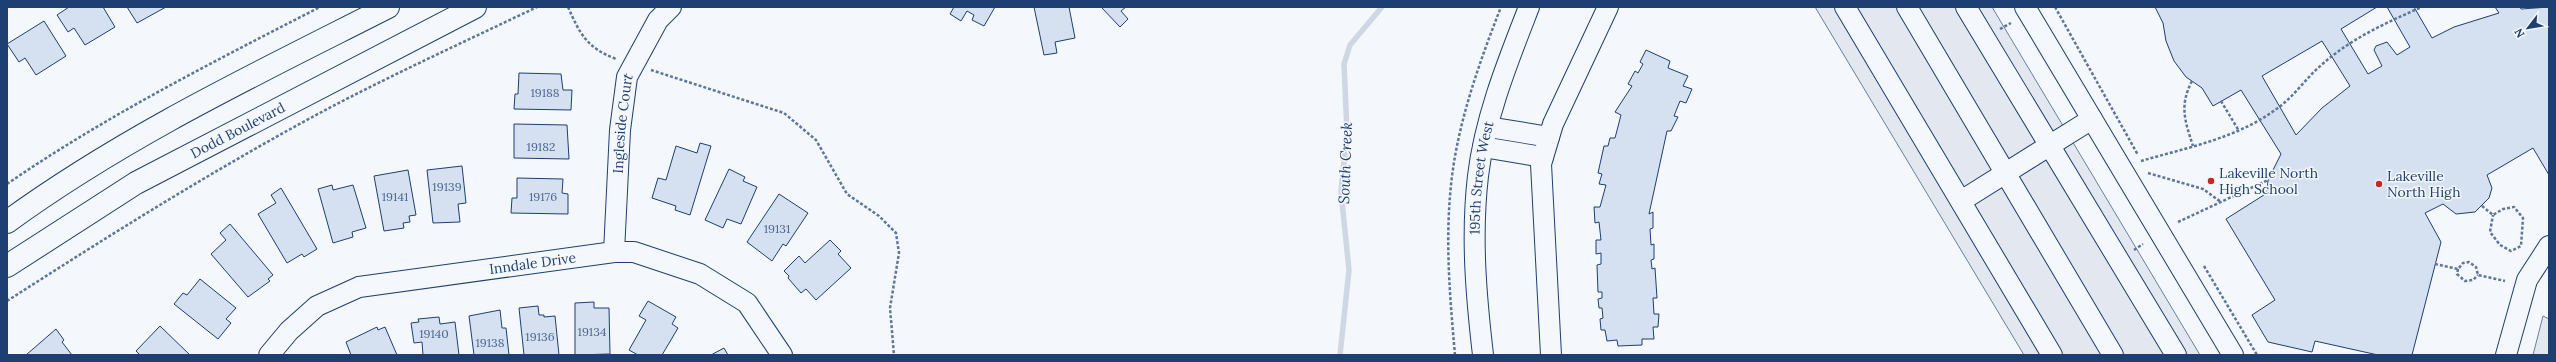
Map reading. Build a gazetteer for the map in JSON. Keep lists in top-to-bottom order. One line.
{"streets":{"main road":["Dodd Boulevard"],"street":["Ingleside Court","195th Street West","Inndale Drive"]},"crossings":[["Ingleside Court","Inndale Drive"]],"water":["South Creek"],"places":["Lakeville North High School","Lakeville North High"],"house_numbers":["19188","19182","19139","19141","19176","19131","19134","19140","19136","19138"],"north":"bottom left"}
